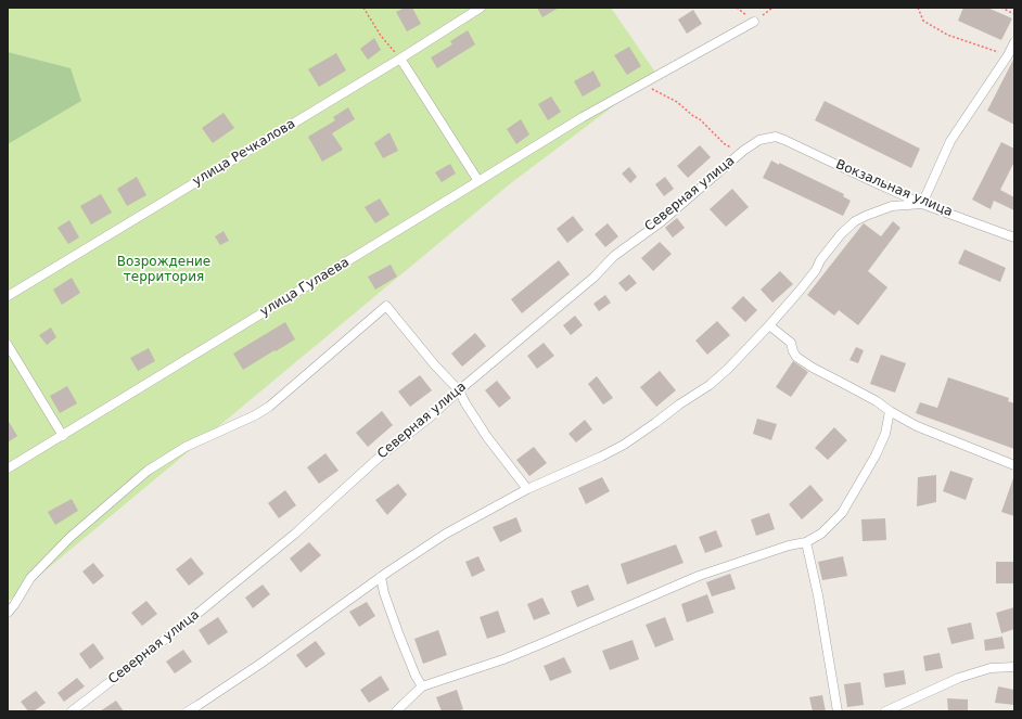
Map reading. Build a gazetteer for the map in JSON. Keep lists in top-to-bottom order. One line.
{"streets":{"street":["улица Речкалова","Вокзальная улица","Северная улица","улица Гулаева"]},"crossings":[["Вокзальная улица","Северная улица"]],"parks":["Возрождение территория"]}
